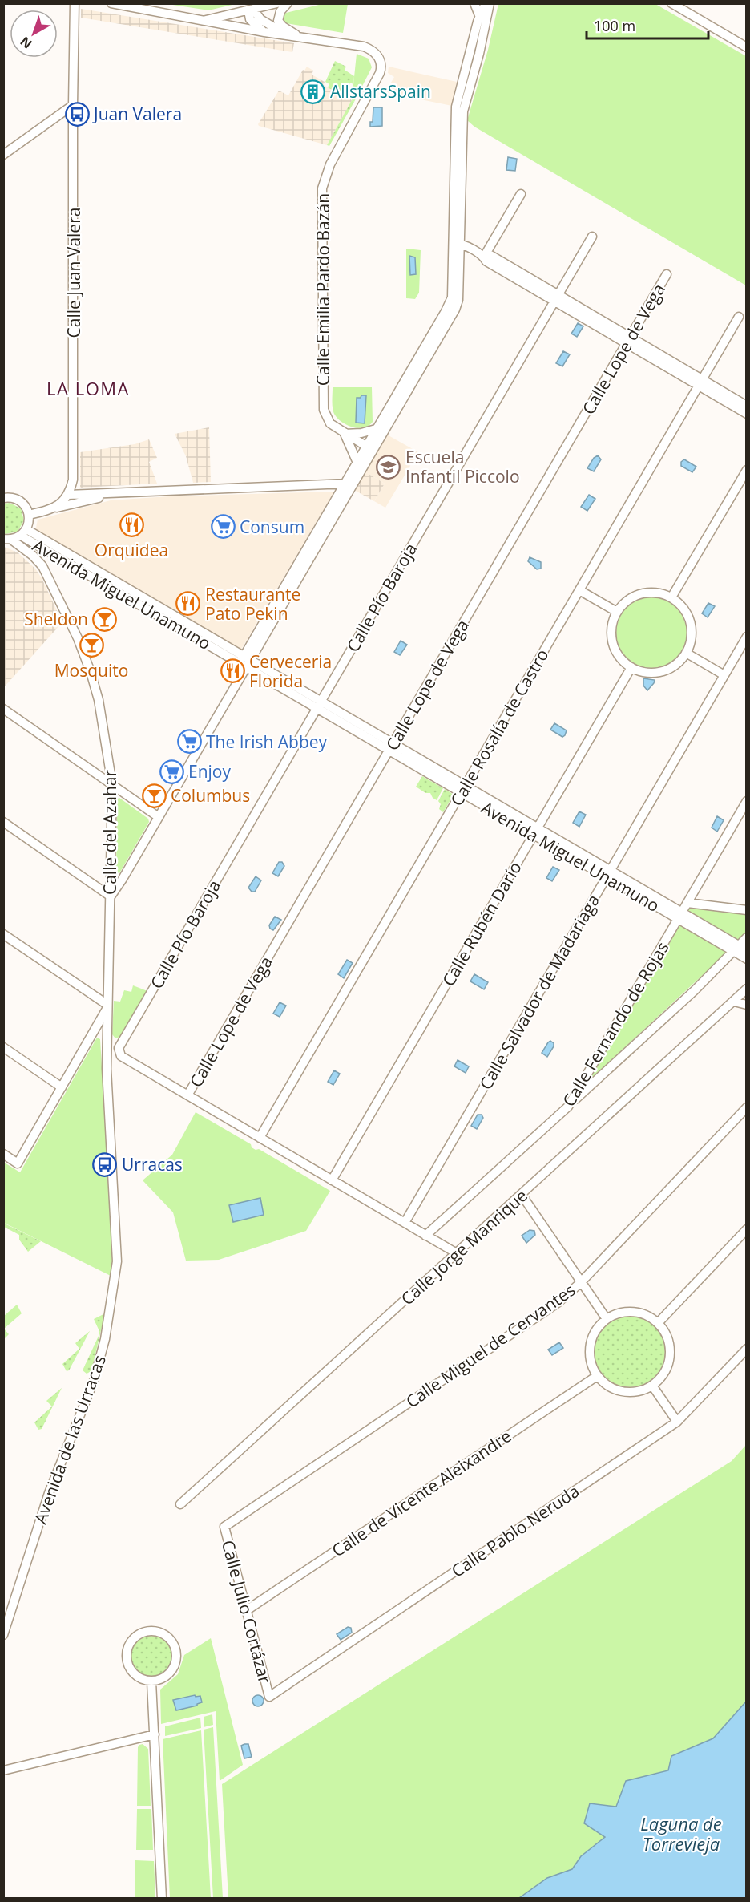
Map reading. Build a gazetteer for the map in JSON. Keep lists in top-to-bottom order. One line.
{"streets":{"street":["Calle Juan Valera","Calle Emilia Pardo Bazán","Calle Lope de Vega","Avenida Miguel Unamuno","Calle Pío Baroja","Calle Rosalía de Castro","Calle del Azahar","Calle Rubén Darío","Calle Salvador de Madariaga","Calle Fernando de Rojas","Calle Jorge Manrique","Calle Miguel de Cervantes","Avenida de las Urracas","Calle de Vicente Aleixandre","Calle Pablo Neruda","Calle Julio Cortázar"]},"crossings":[["Calle Lope de Vega","Avenida Miguel Unamuno"],["Avenida Miguel Unamuno","Calle Pío Baroja"],["Avenida Miguel Unamuno","Calle Rosalía de Castro"],["Avenida Miguel Unamuno","Calle Rubén Darío"],["Avenida Miguel Unamuno","Calle Salvador de Madariaga"],["Avenida Miguel Unamuno","Calle Fernando de Rojas"],["Calle del Azahar","Avenida de las Urracas"],["Calle Miguel de Cervantes","Calle Julio Cortázar"],["Calle de Vicente Aleixandre","Calle Julio Cortázar"],["Calle Pablo Neruda","Calle Julio Cortázar"]],"districts":["LA LOMA"],"water":["Laguna de Torrevieja"],"places":{"building":["AllstarsSpain"],"bus stop":["Juan Valera","Urracas"],"school or university":["Escuela Infantil Piccolo"],"restaurant":["Orquidea","Restaurante Pato Pekin","Cerveceria Florida"],"supermarket":["Consum","The Irish Abbey","Enjoy"],"bar":["Sheldon","Mosquito","Columbus"]},"scale_bar":"100 m","north":"bottom left"}
